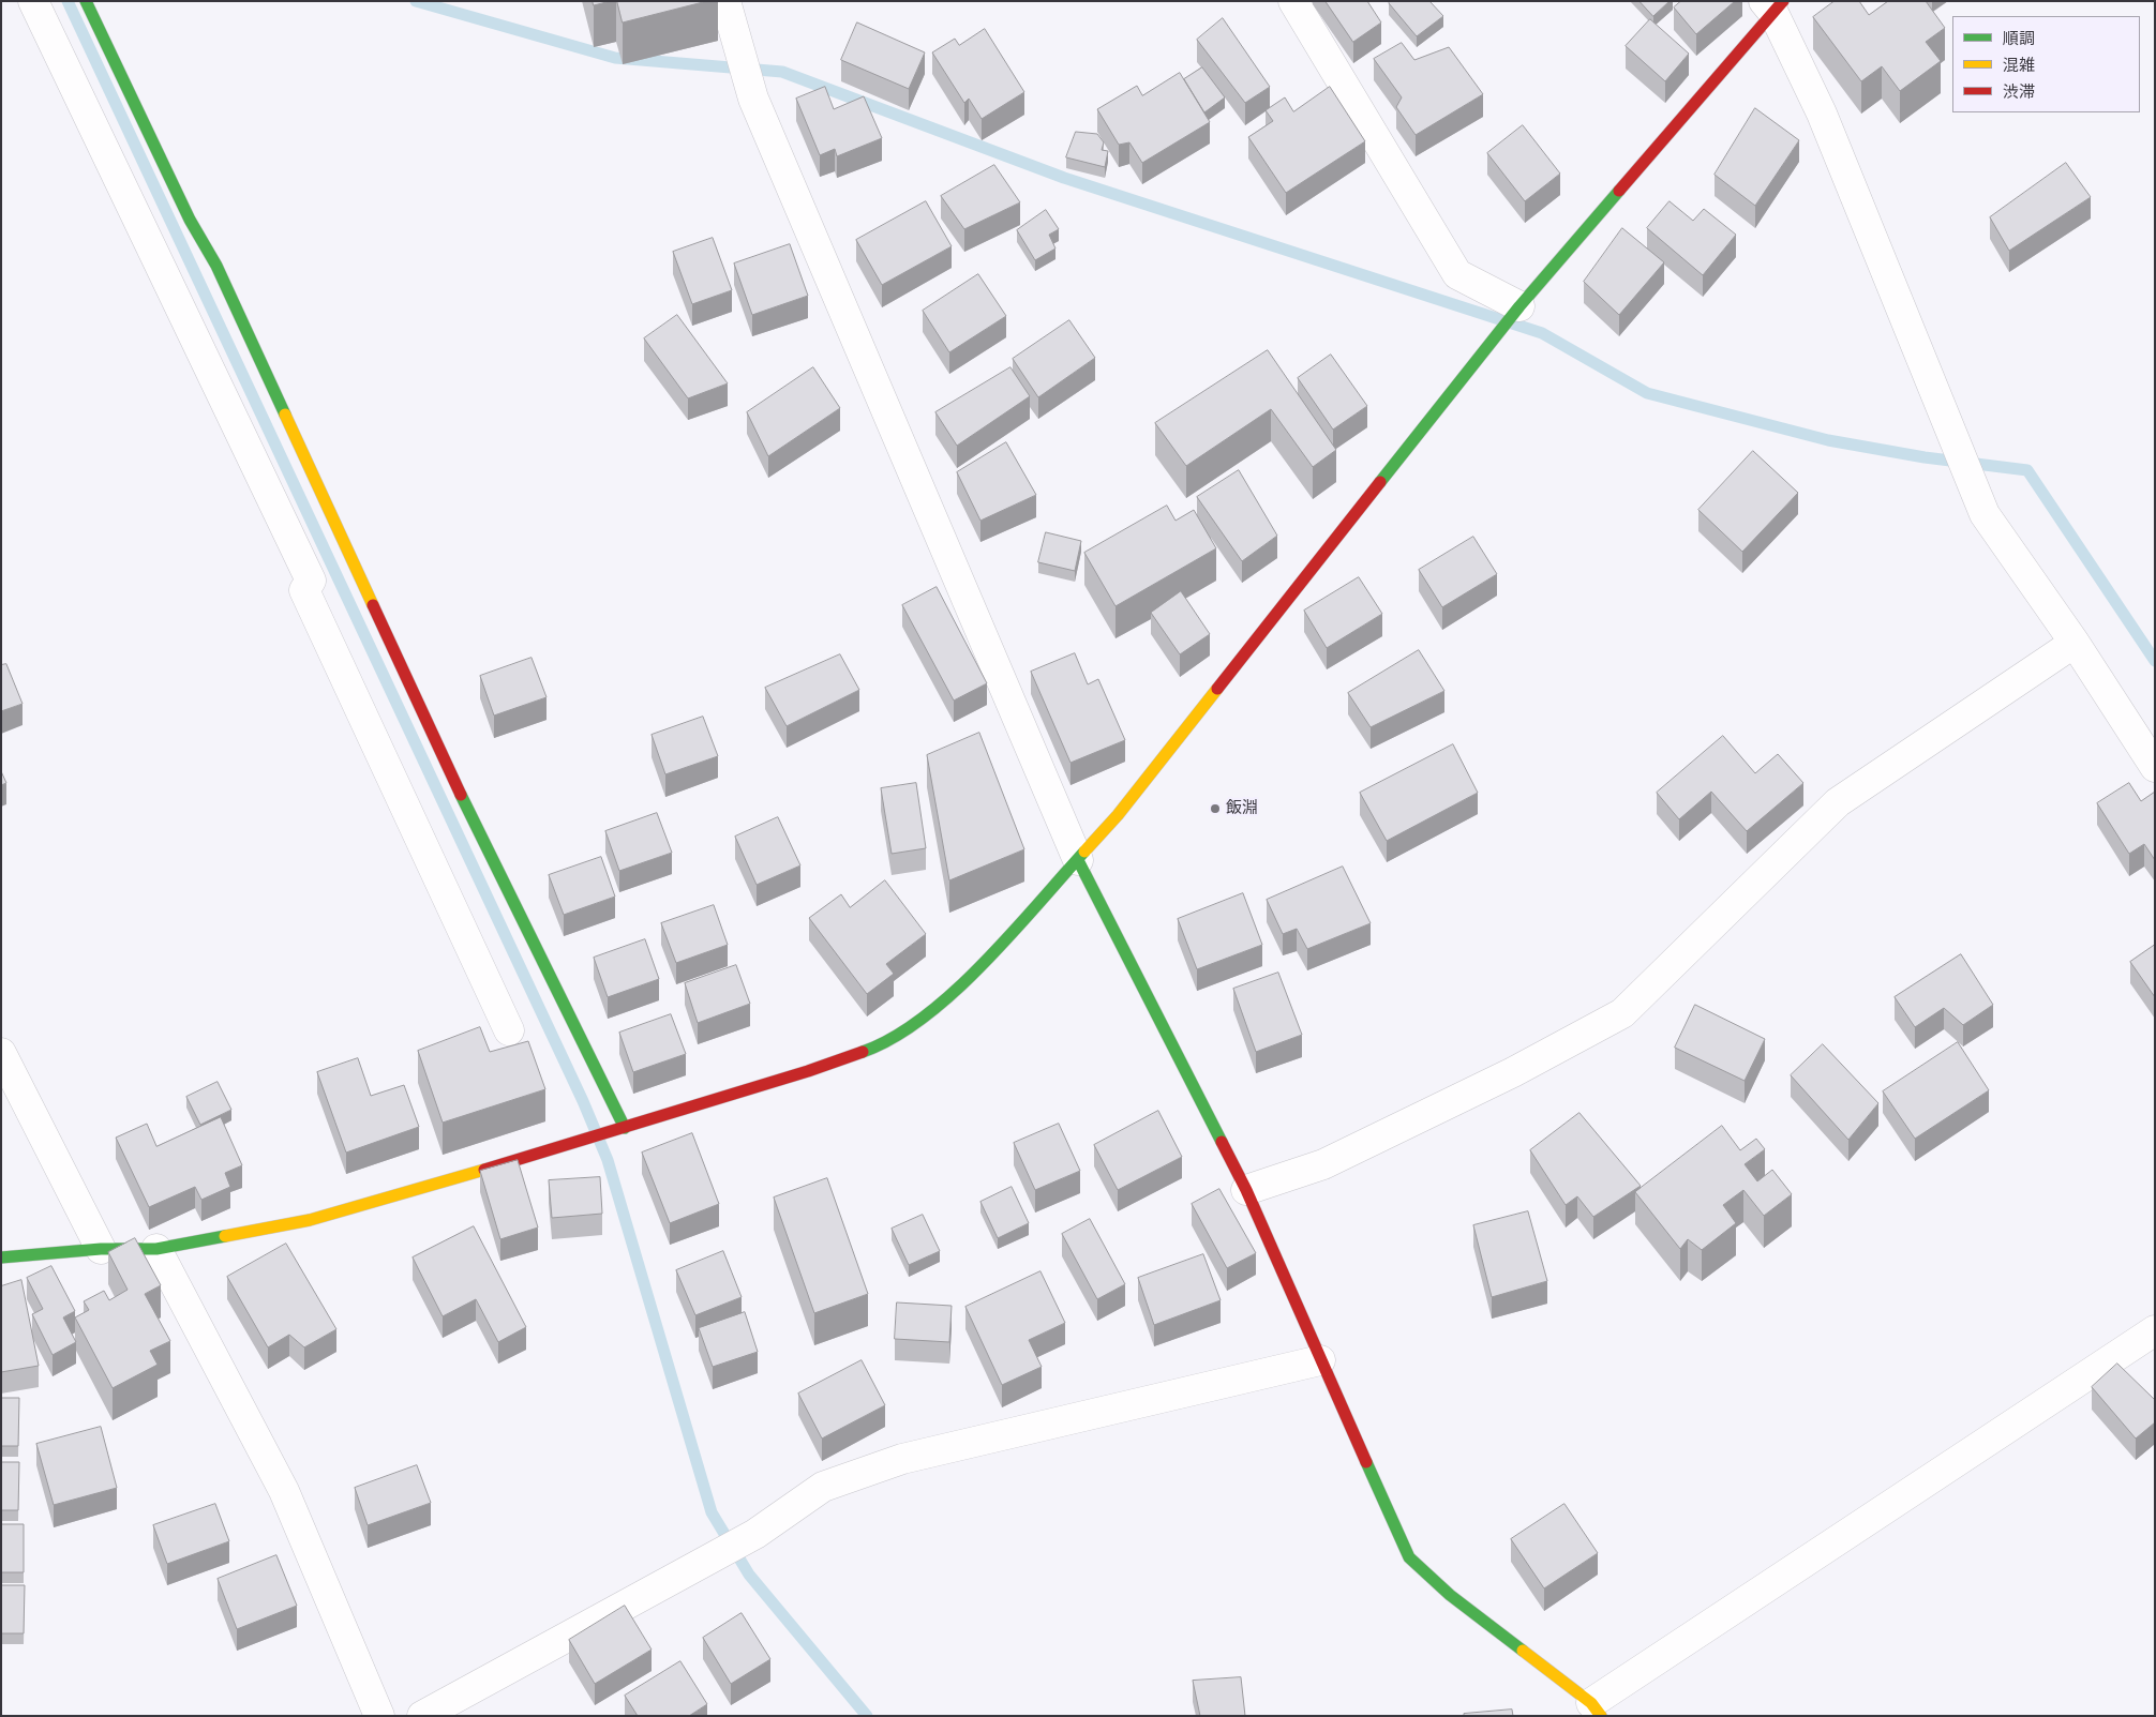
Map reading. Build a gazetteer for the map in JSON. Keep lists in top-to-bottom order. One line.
{"places":["飯淵"],"legend":["順調","混雑","渋滞"]}
